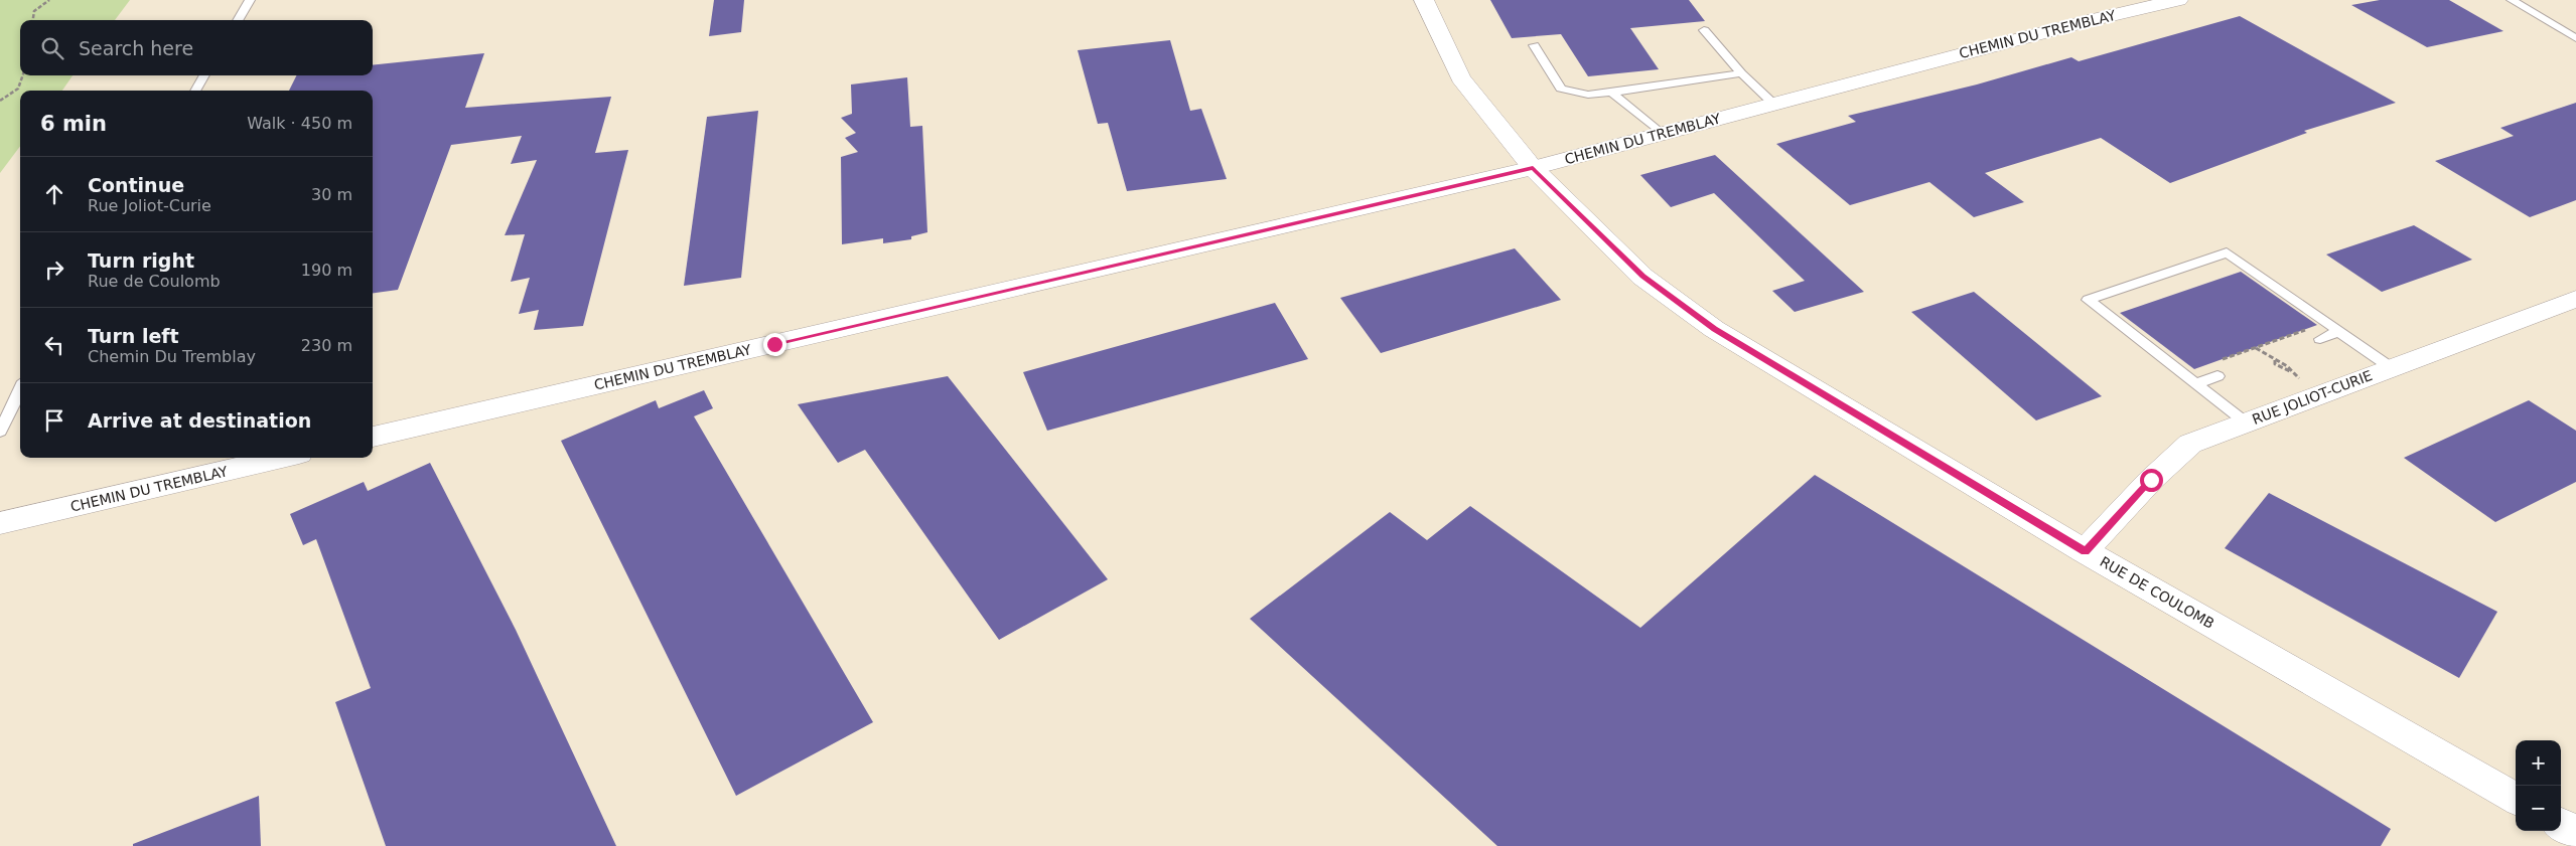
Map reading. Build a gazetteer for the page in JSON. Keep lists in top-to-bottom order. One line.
{"streets":{"street":["CHEMIN DU TREMBLAY","RUE JOLIOT-CURIE","RUE DE COULOMB"]},"crossings":[["CHEMIN DU TREMBLAY","RUE DE COULOMB"],["RUE JOLIOT-CURIE","RUE DE COULOMB"]],"page":{"search":"Search here","heading":["6 min","Walk · 450 m"],"list":[["Continue","Rue Joliot-Curie","30 m"],["Turn right","Rue de Coulomb","190 m"],["Turn left","Chemin Du Tremblay","230 m"],"Arrive at destination"],"map_buttons":["+","−"]}}
